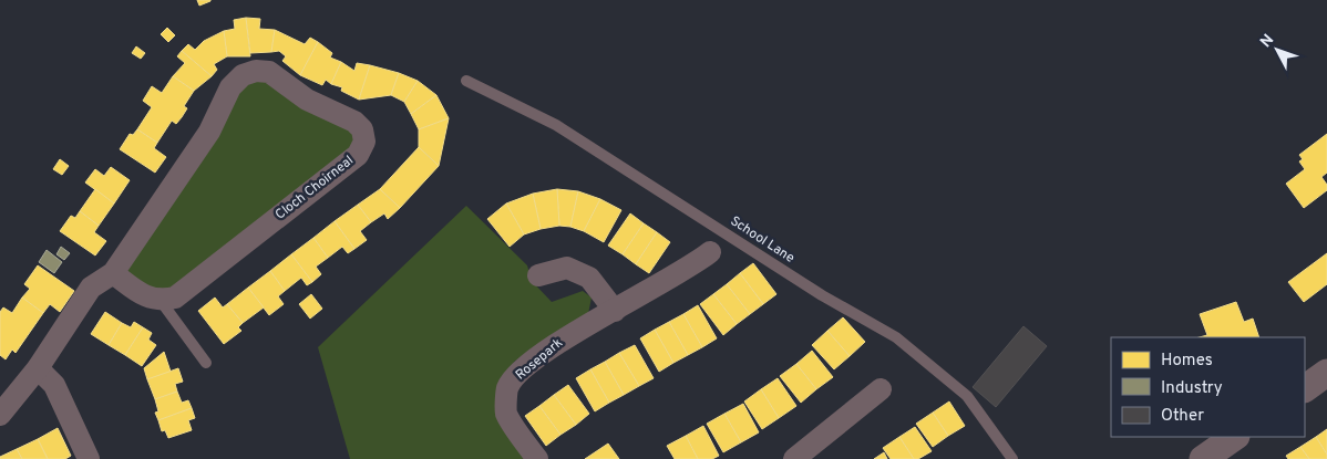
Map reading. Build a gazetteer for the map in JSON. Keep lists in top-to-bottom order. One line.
{"streets":{"street":["Cloch Choirneal","Rosepark"],"lane":["School Lane"]},"legend":["Homes","Industry","Other"],"north":"top left"}
